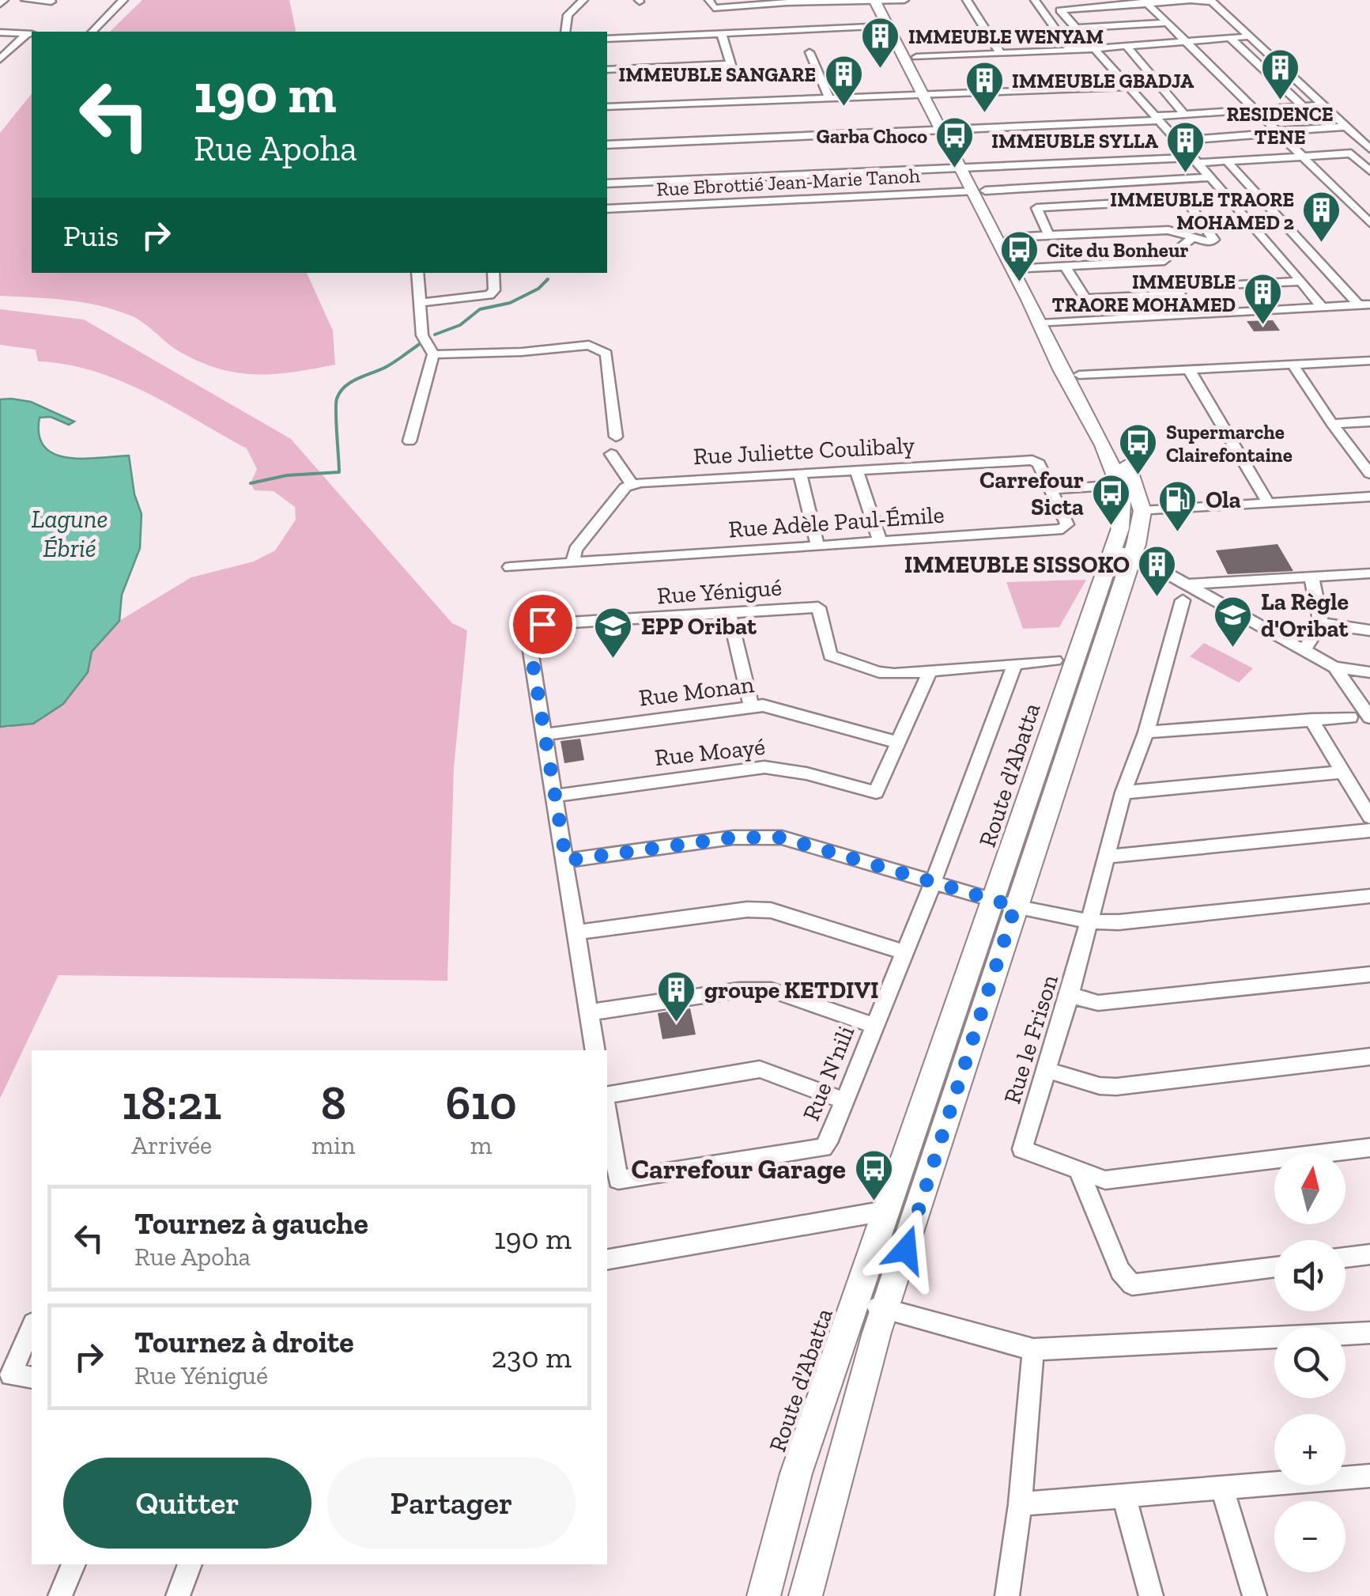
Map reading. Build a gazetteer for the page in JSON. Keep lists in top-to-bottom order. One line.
{"streets":{"street":["Rue Ebrottié Jean-Marie Tanoh","Rue Juliette Coulibaly","Rue Adèle Paul-Émile","Rue Yénigué","Rue Monan","Rue Moayé","Route d'Abatta","Rue le Frison","Rue N'nili"]},"crossings":[["Rue Ebrottié Jean-Marie Tanoh","Route d'Abatta"],["Rue Juliette Coulibaly","Rue Adèle Paul-Émile"],["Rue Yénigué","Rue Monan"],["Rue Yénigué","Rue Moayé"],["Rue Yénigué","Rue N'nili"],["Rue Monan","Rue Moayé"]],"water":["Lagune Ébrié"],"places":{"building":["IMMEUBLE WENYAM","RESIDENCE TENE","IMMEUBLE SANGARE","IMMEUBLE GBADJA","IMMEUBLE SYLLA","IMMEUBLE TRAORE MOHAMED 2","IMMEUBLE TRAORE MOHAMED","IMMEUBLE SISSOKO","groupe KETDIVI"],"bus stop":["Garba Choco","Cite du Bonheur","Supermarche Clairefontaine","Carrefour Sicta","Carrefour Garage"],"fuel station":["Ola"],"school or university":["La Règle d'Oribat","EPP Oribat"]},"north":"top","page":{"turn":["190 m","Rue Apoha"],"then":"Puis","eta":["18:21","Arrivée","8","min","610","m"],"map_buttons":["+","−"],"list":[{"name":"Tournez à gauche","note":"Rue Apoha","value":"190 m"},{"name":"Tournez à droite","note":"Rue Yénigué","value":"230 m"}],"buttons":["Quitter","Partager"]}}
